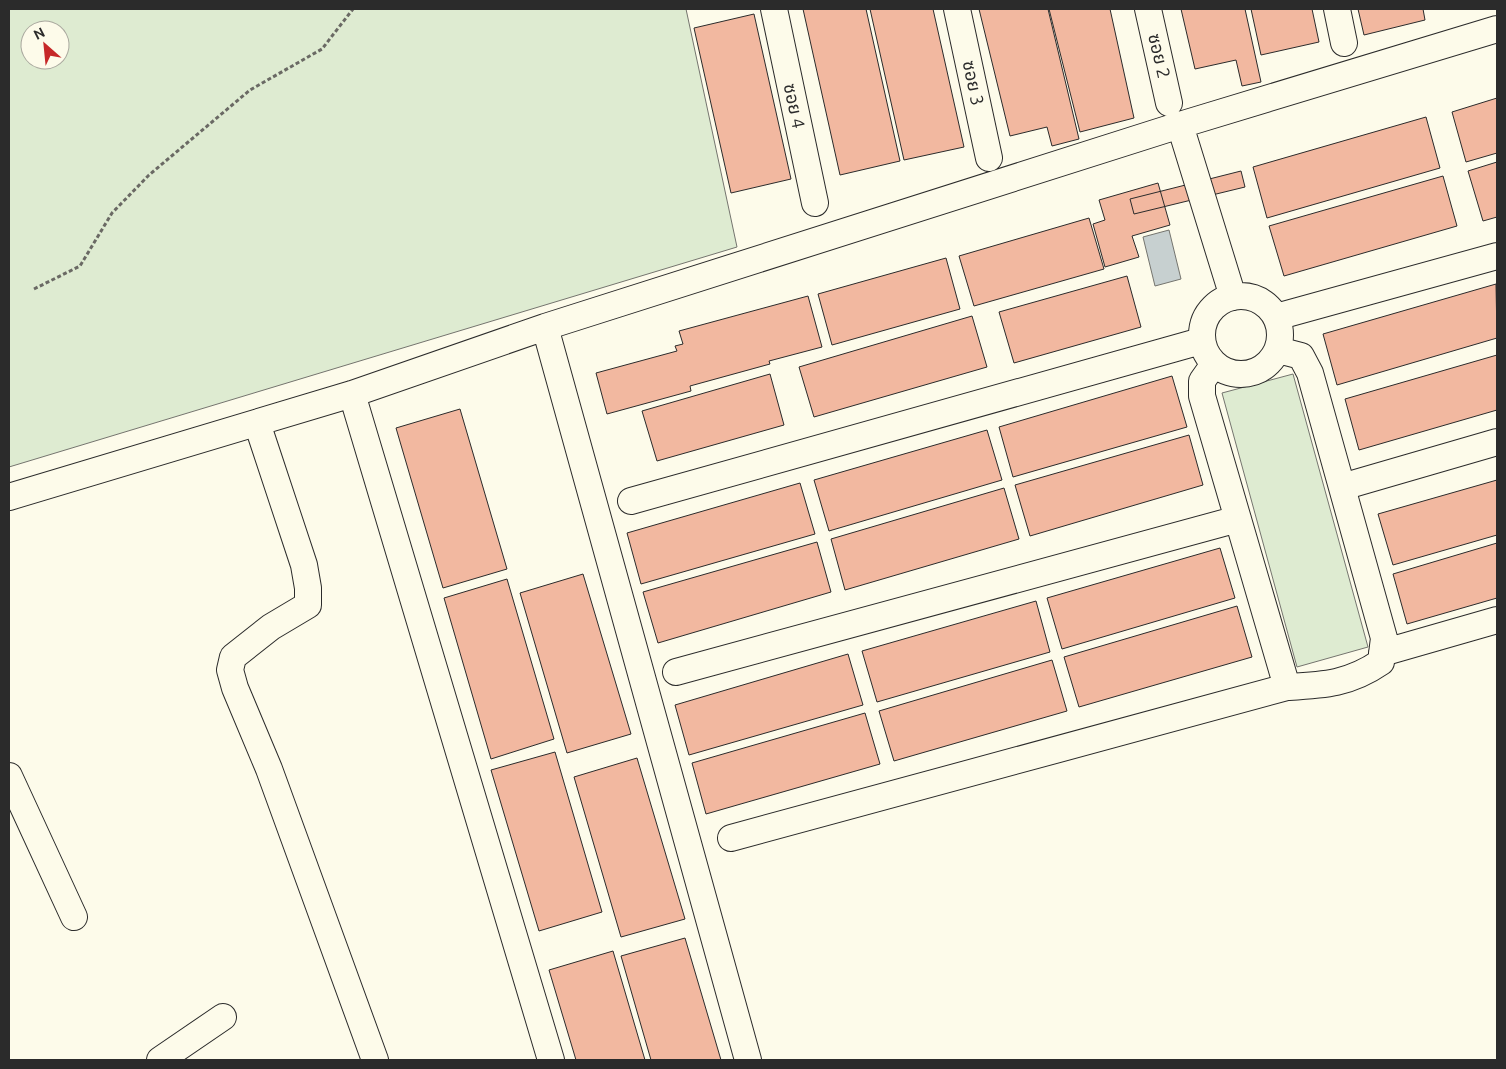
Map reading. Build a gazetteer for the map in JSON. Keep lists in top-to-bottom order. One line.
{"streets":{"street":["ซอย 2","ซอย 3","ซอย 4"]},"north":"top left"}
